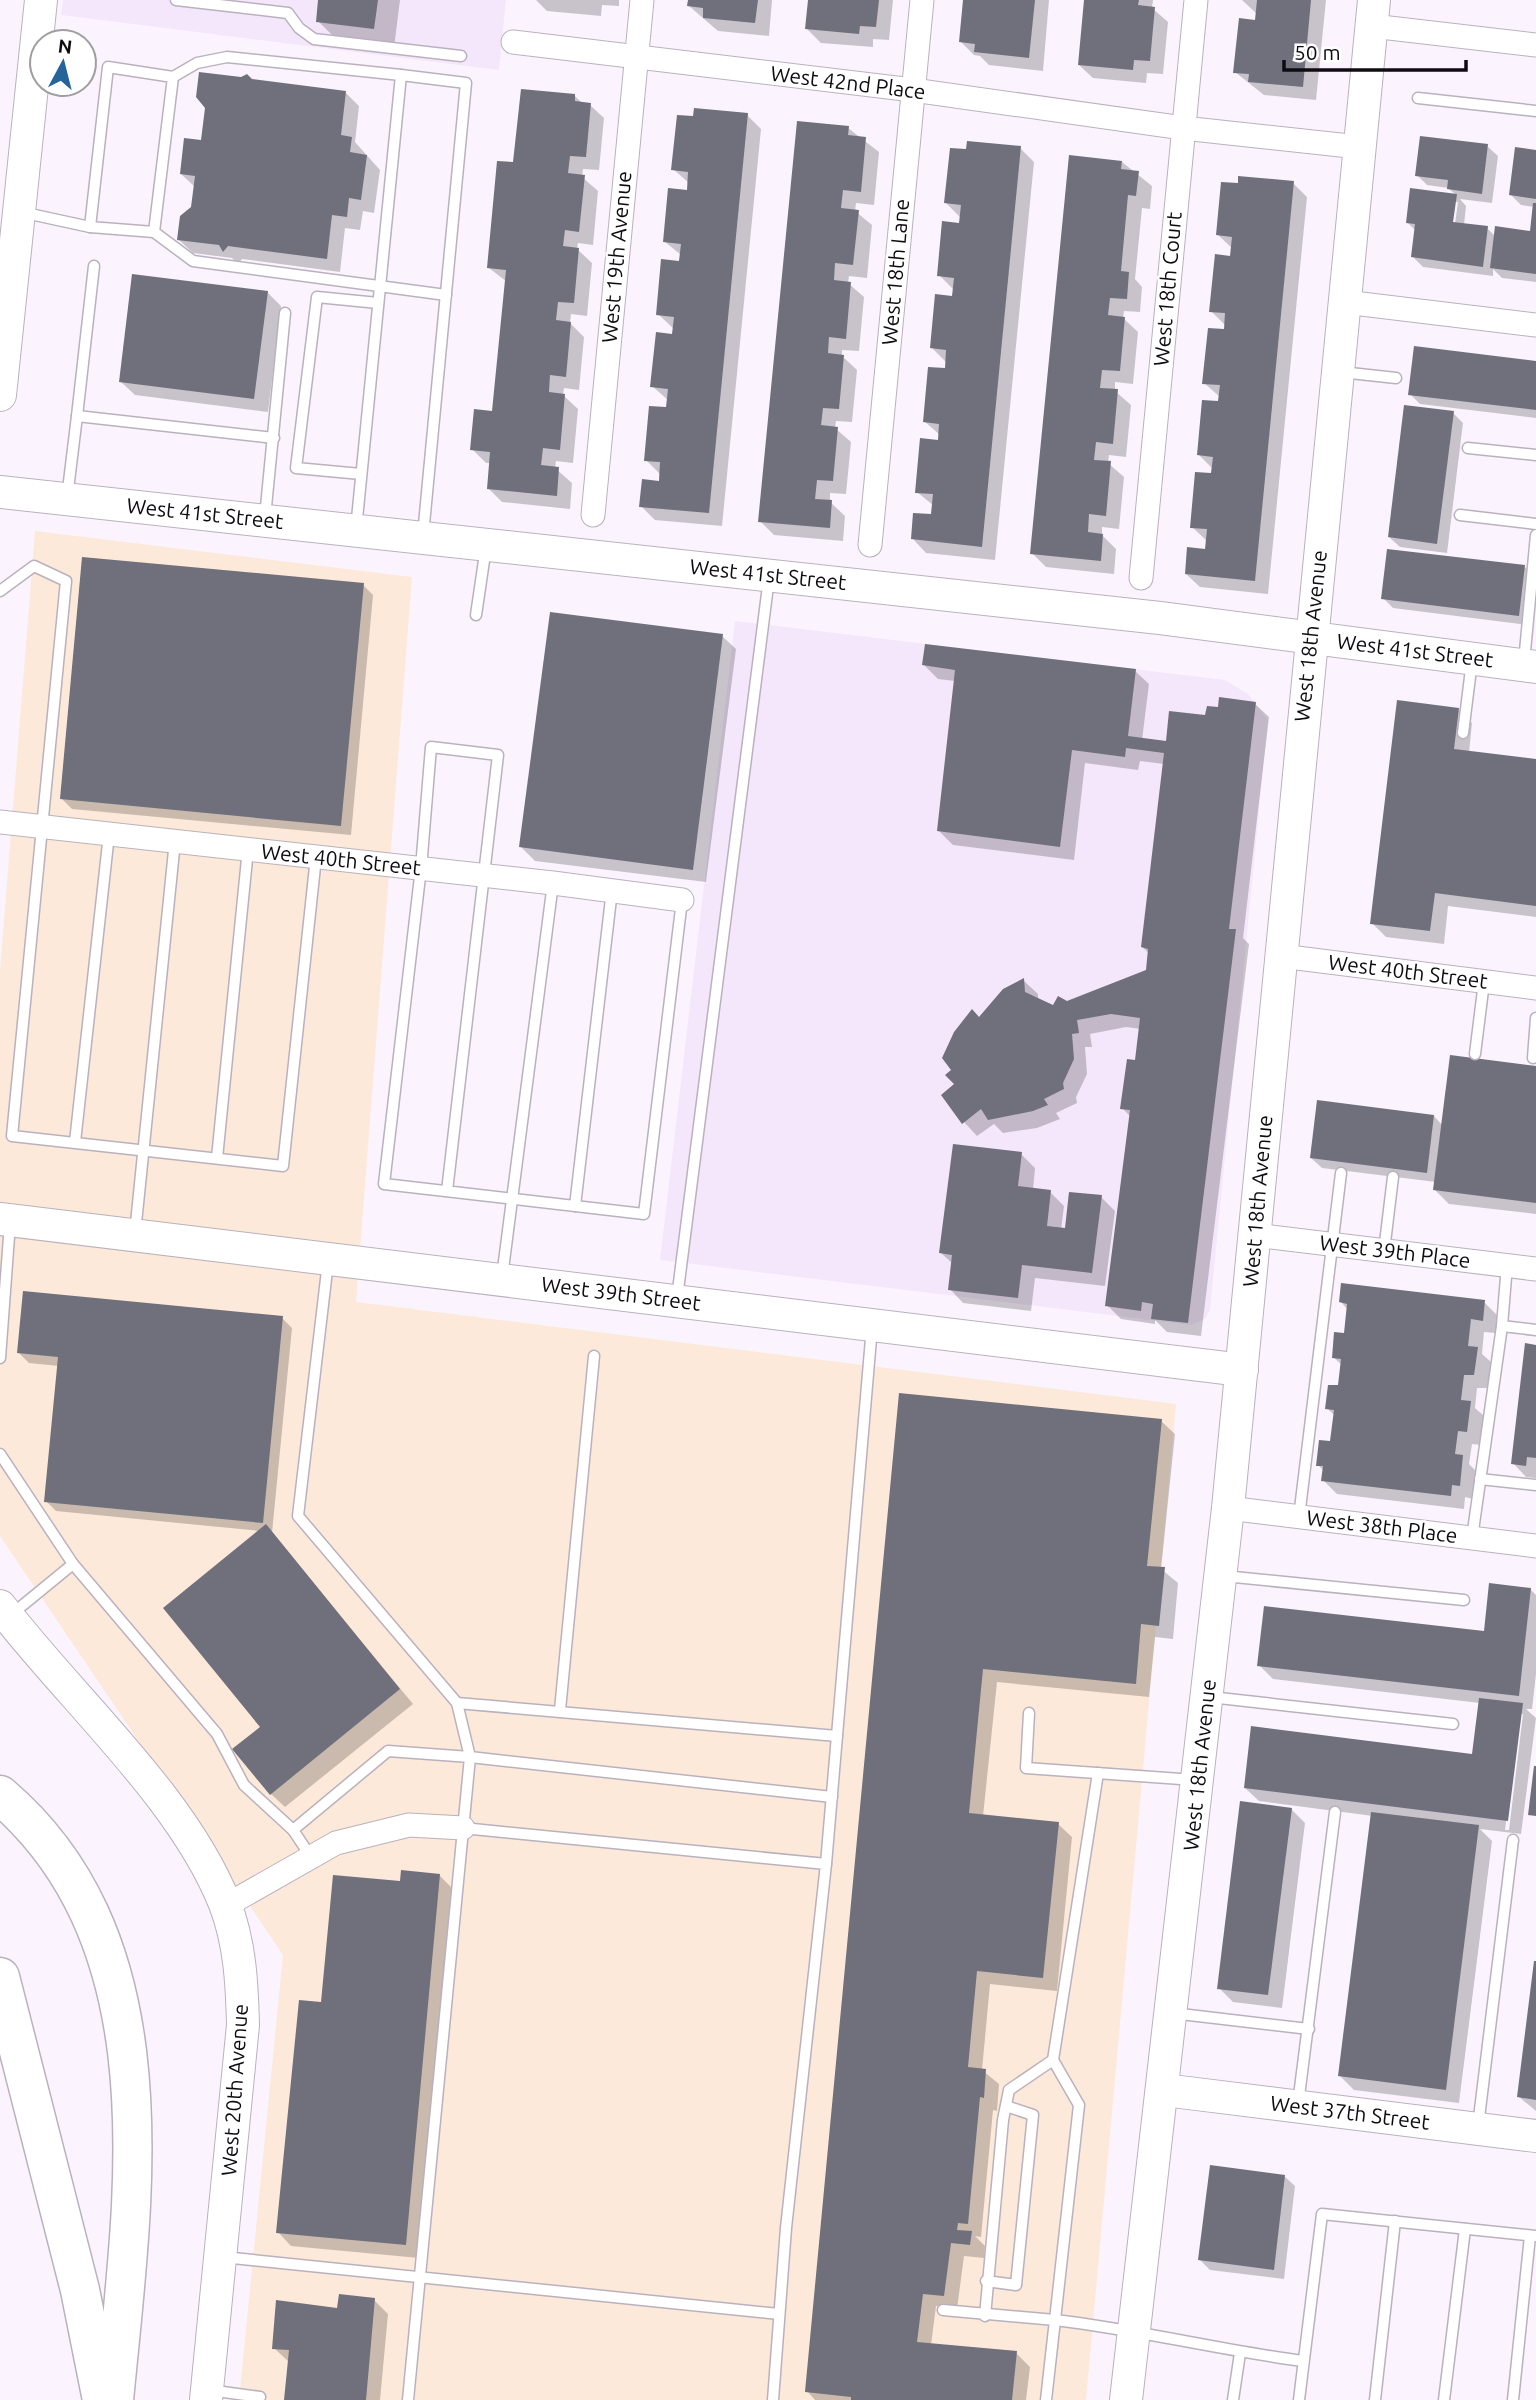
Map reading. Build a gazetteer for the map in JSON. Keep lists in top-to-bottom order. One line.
{"streets":{"street":["West 42nd Place","West 19th Avenue","West 18th Lane","West 18th Court","West 41st Street","West 18th Avenue","West 40th Street","West 39th Place","West 39th Street","West 38th Place","West 20th Avenue","West 37th Street"]},"crossings":[["West 42nd Place","West 19th Avenue"],["West 42nd Place","West 18th Lane"],["West 42nd Place","West 18th Court"],["West 42nd Place","West 18th Avenue"],["West 41st Street","West 18th Avenue"],["West 18th Avenue","West 40th Street"],["West 18th Avenue","West 39th Place"],["West 18th Avenue","West 39th Street"],["West 18th Avenue","West 38th Place"],["West 18th Avenue","West 37th Street"]],"scale_bar":"50 m","north":"top"}
